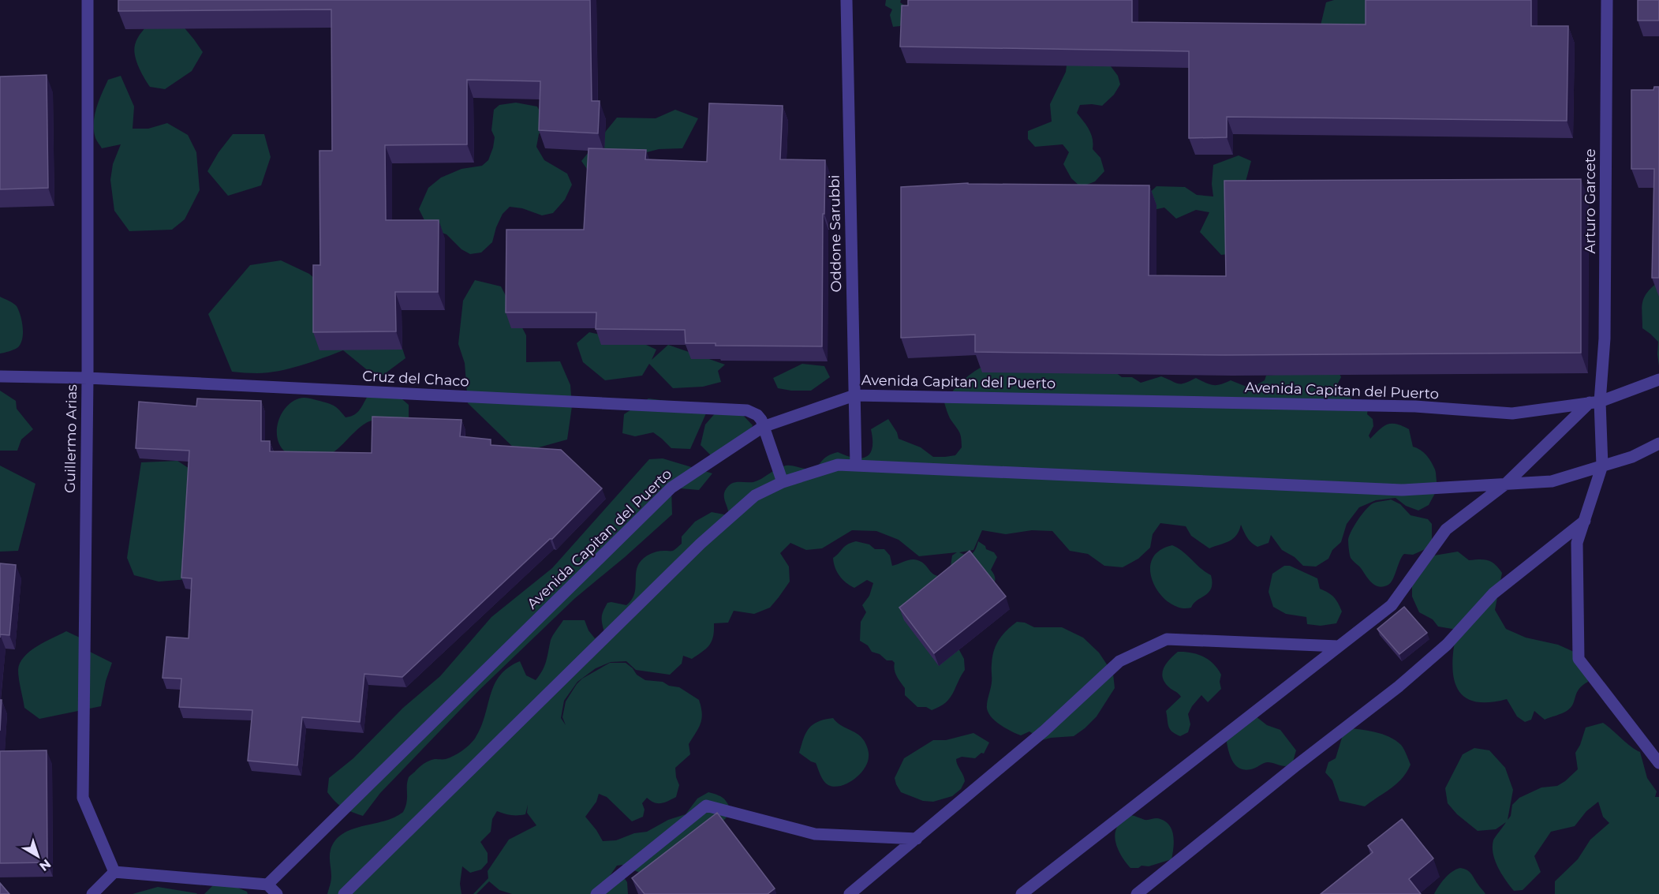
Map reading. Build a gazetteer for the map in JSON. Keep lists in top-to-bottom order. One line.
{"streets":{"street":["Arturo Garcete","Oddone Sarubbi","Cruz del Chaco","Avenida Capitan del Puerto","Guillermo Arias"]},"crossings":[["Arturo Garcete","Avenida Capitan del Puerto"],["Oddone Sarubbi","Avenida Capitan del Puerto"],["Cruz del Chaco","Avenida Capitan del Puerto"],["Cruz del Chaco","Guillermo Arias"]],"north":"bottom right"}
